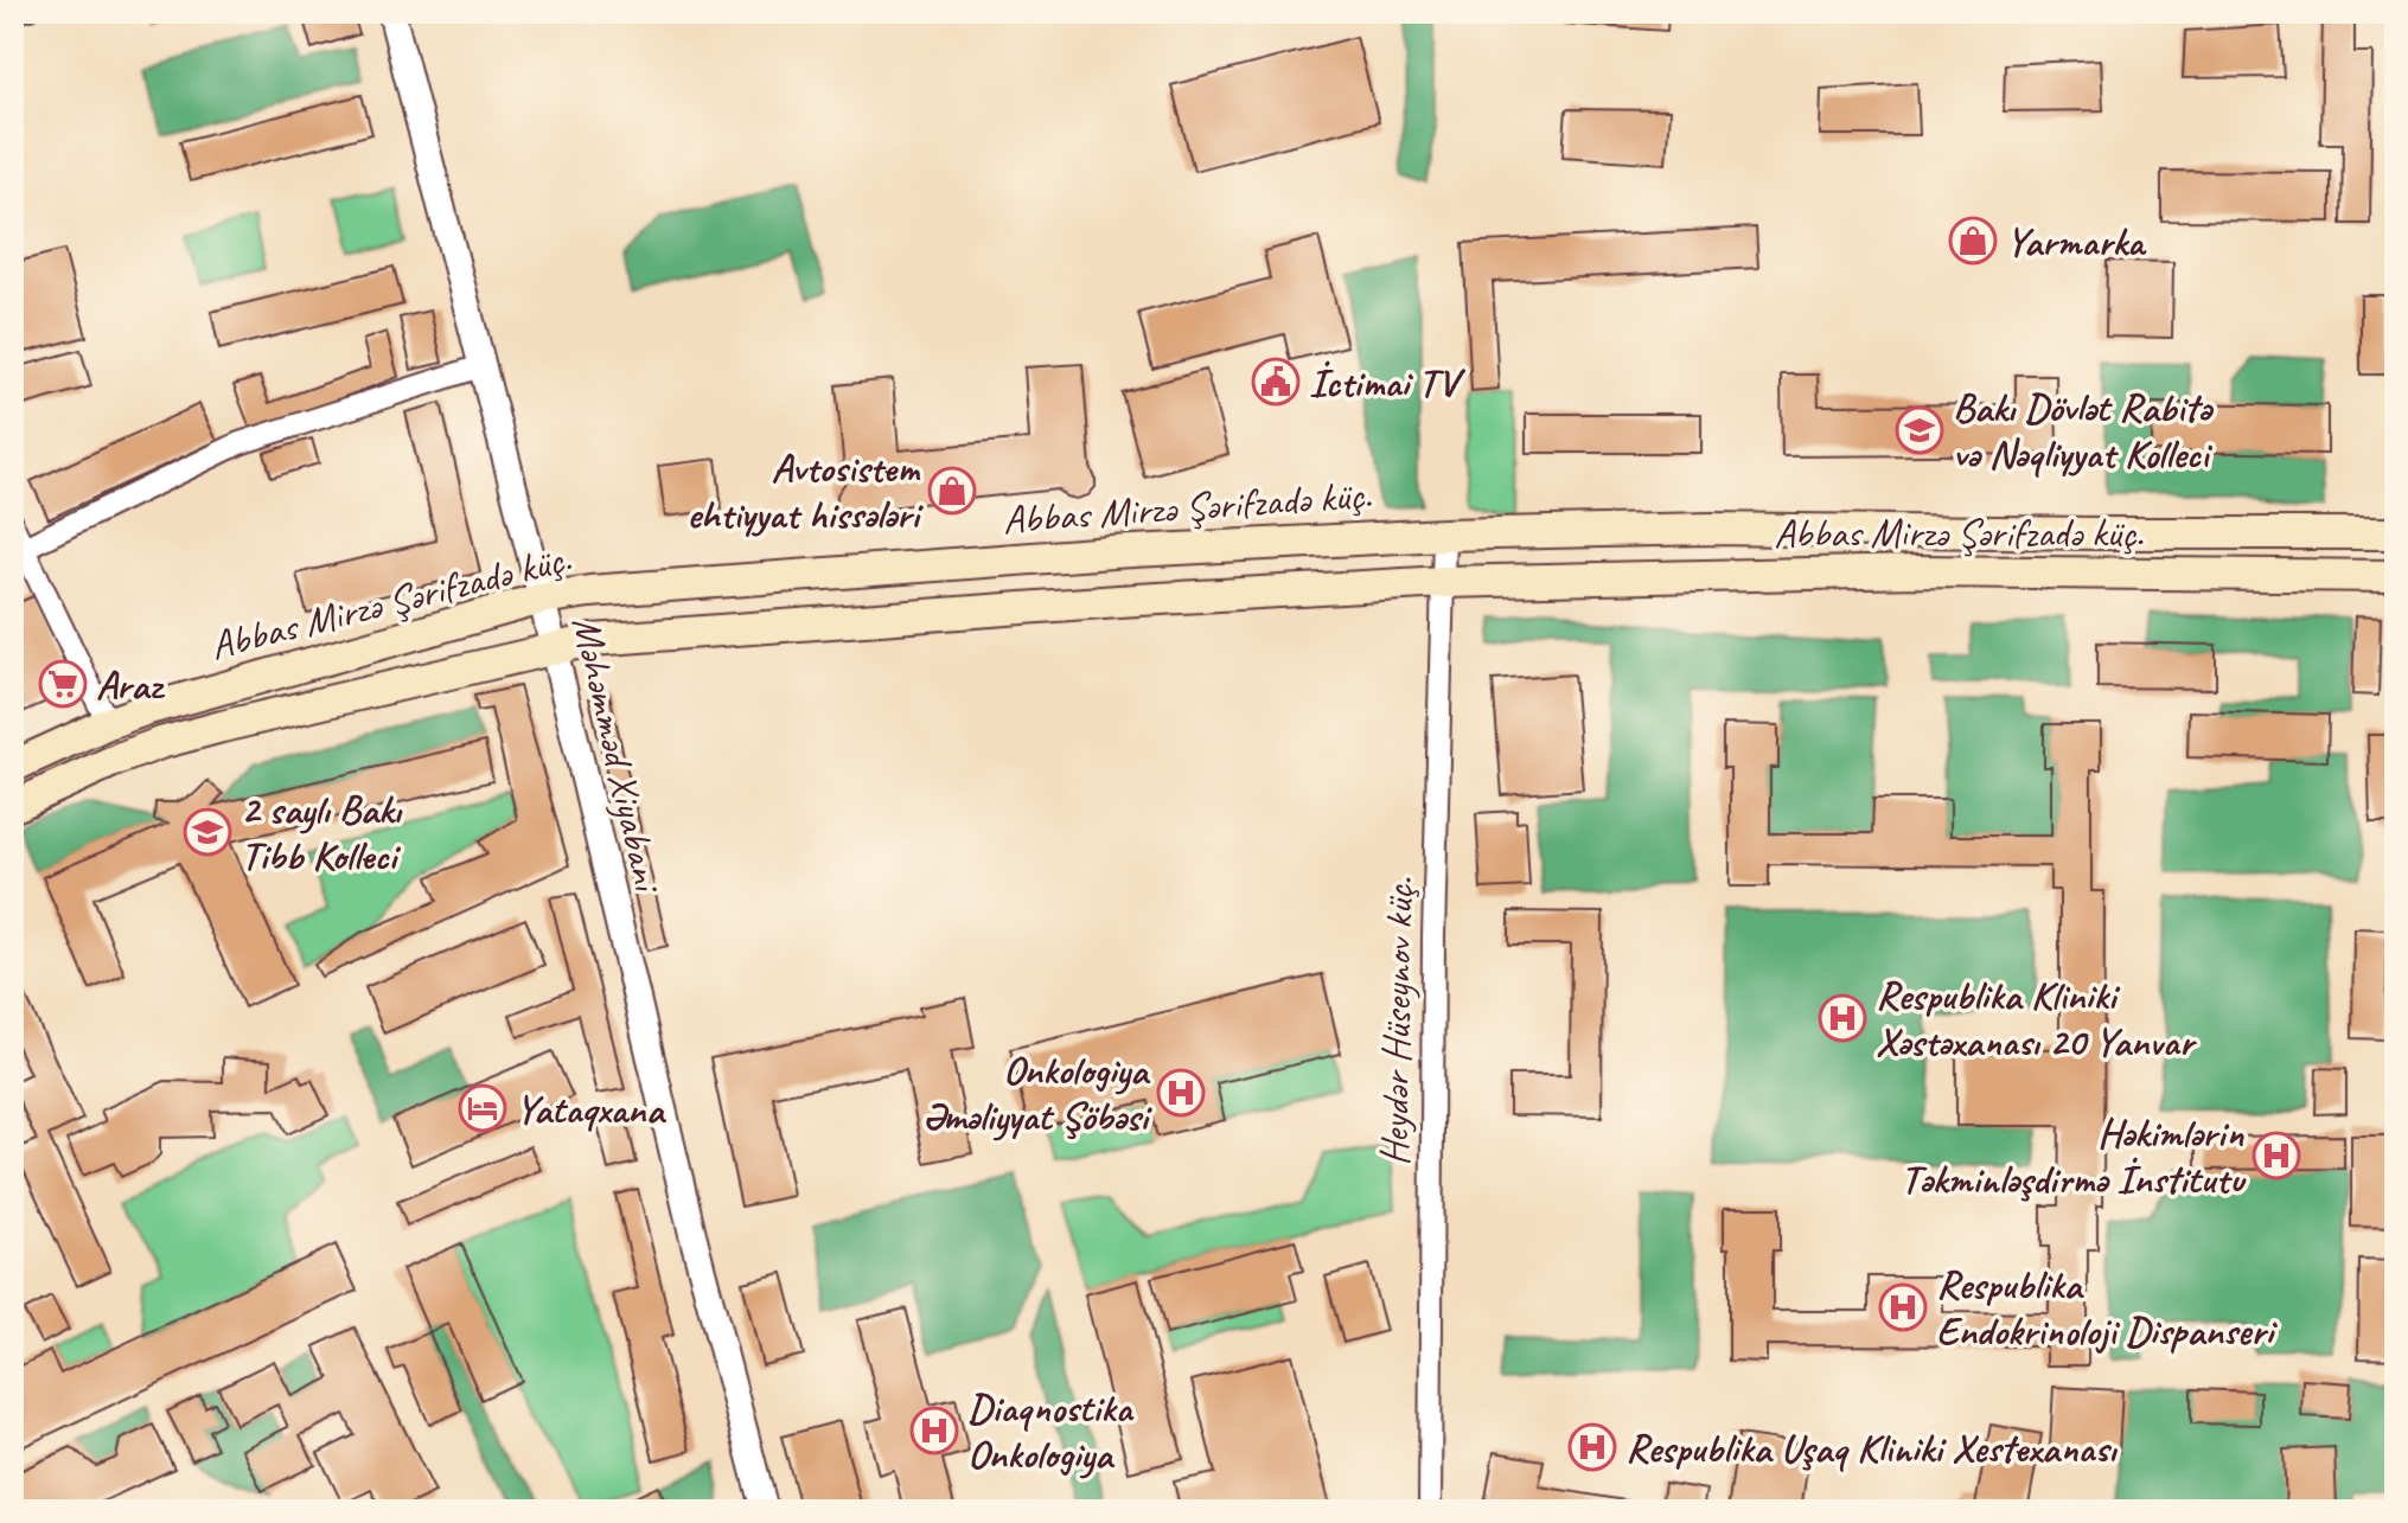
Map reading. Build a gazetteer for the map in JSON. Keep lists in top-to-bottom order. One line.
{"streets":{"main road":["Abbas Mirzə Şərifzadə küç."],"street":["Məhəmməd Xiyabani","Heydər Hüseynov küç."]},"crossings":[["Abbas Mirzə Şərifzadə küç.","Məhəmməd Xiyabani"],["Abbas Mirzə Şərifzadə küç.","Heydər Hüseynov küç."]],"places":{"shop":["Yarmarka","Avtosistem ehtiyyat hissələri"],"public building":["İctimai TV"],"school or university":["Bakı Dövlət Rabitə və Nəqliyyat Kolleci","2 saylı Bakı Tibb Kolleci"],"supermarket":["Araz"],"hospital":["Respublika Kliniki Xəstəxanası 20 Yanvar","Onkologiya Əməliyyat Şöbəsi","Həkimlərin Təkminləşdirmə İnstitutu","Respublika Endokrinoloji Dispanseri","Diaqnostika Onkologiya","Respublika Uşaq Kliniki Xestexanası"],"hotel":["Yataqxana"]}}
